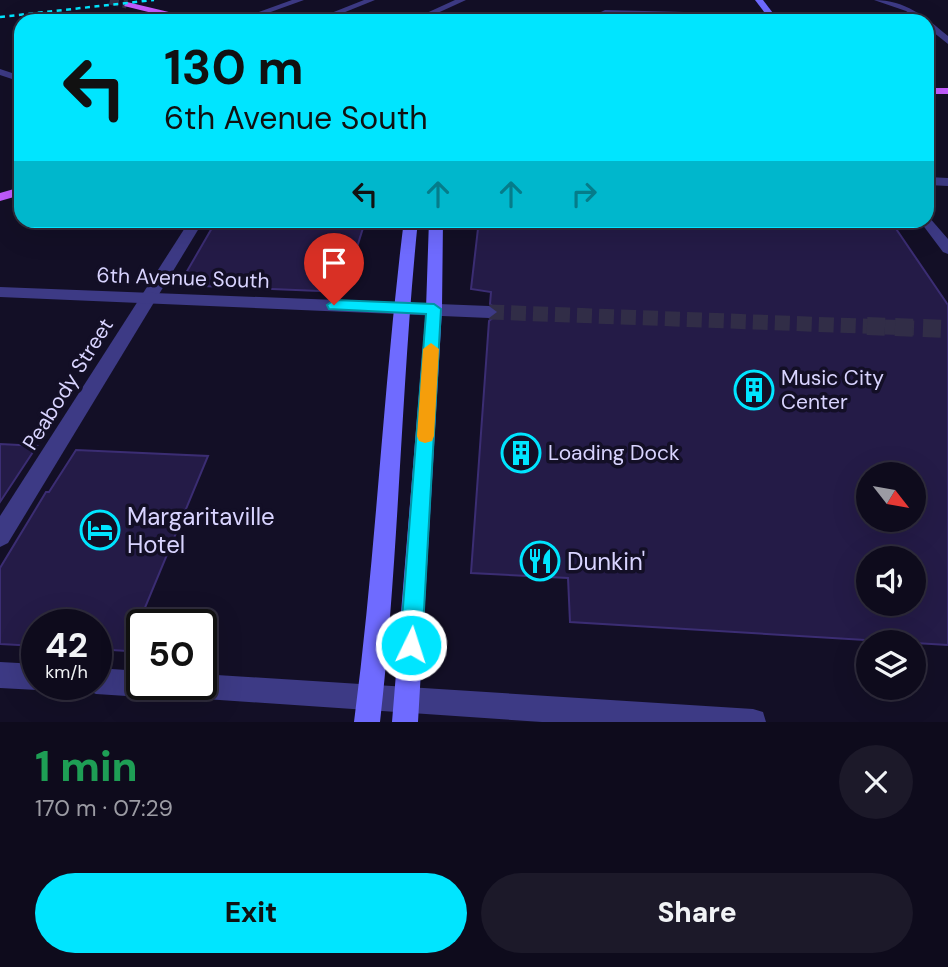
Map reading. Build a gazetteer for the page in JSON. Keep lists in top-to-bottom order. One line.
{"streets":{"street":["6th Avenue South","Peabody Street"]},"crossings":[["6th Avenue South","Peabody Street"]],"places":{"building":["Music City Center","Loading Dock"],"hotel":["Margaritaville Hotel"],"restaurant":["Dunkin'"]},"north":"bottom right","page":{"turn":["130 m","6th Avenue South"],"speed":"42 km/h","limit":"50","heading":["1 min","170 m · 07:29"],"buttons":["Exit","Share"]}}
